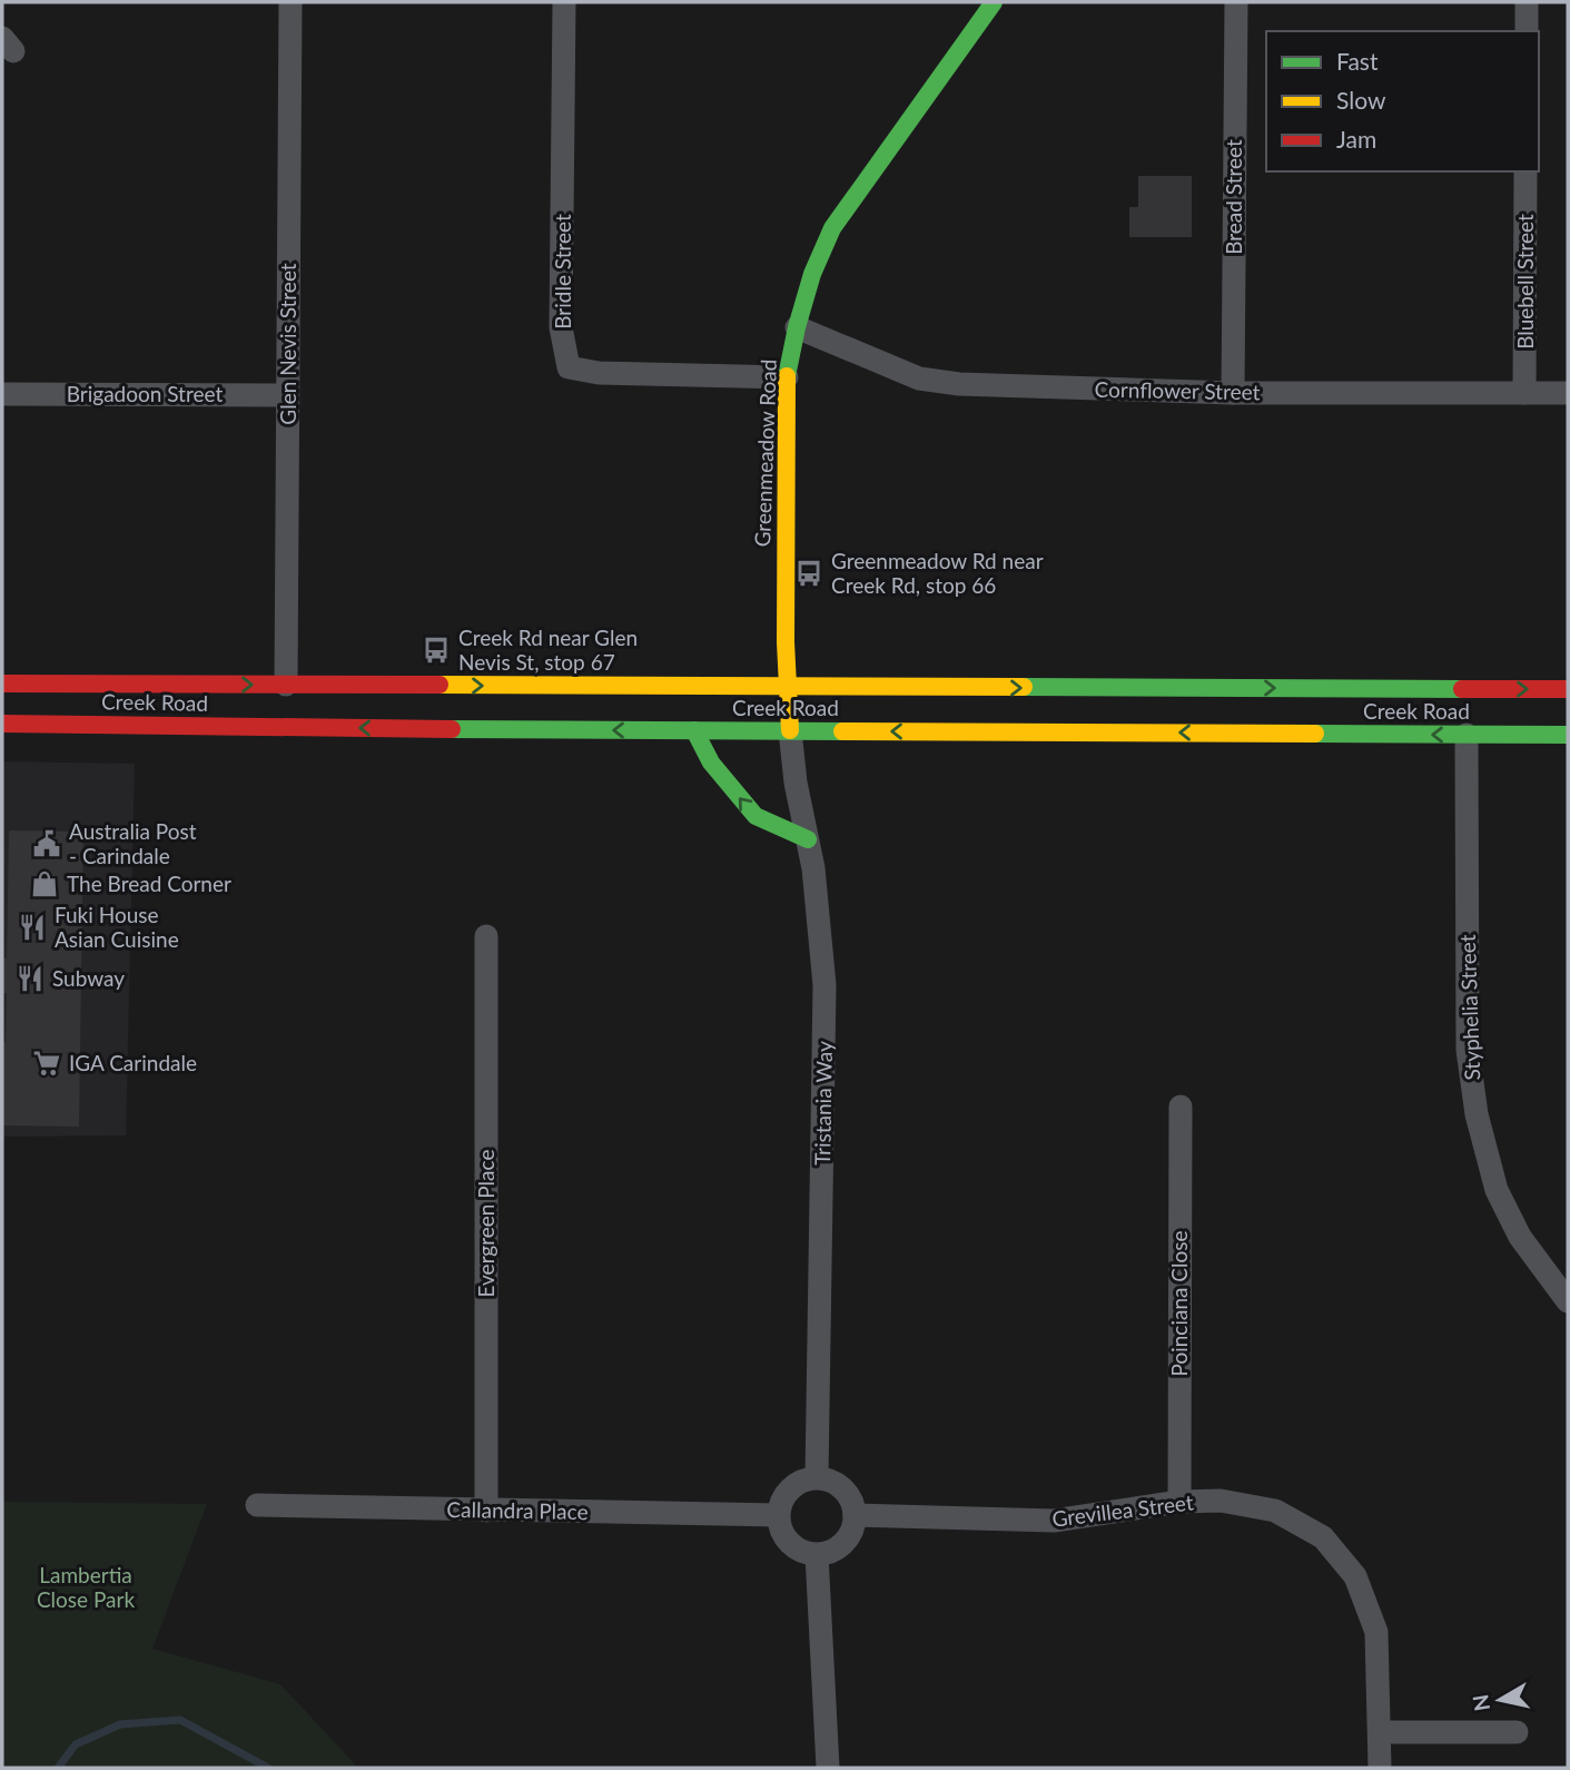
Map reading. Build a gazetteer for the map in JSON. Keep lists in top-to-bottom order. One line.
{"streets":{"main road":["Greenmeadow Road","Creek Road"],"street":["Bread Street","Bridle Street","Bluebell Street","Glen Nevis Street","Cornflower Street","Brigadoon Street","Styphelia Street","Tristania Way","Evergreen Place","Poinciana Close","Callandra Place","Grevillea Street"]},"crossings":[["Bread Street","Cornflower Street"],["Bridle Street","Greenmeadow Road"],["Bluebell Street","Cornflower Street"],["Glen Nevis Street","Brigadoon Street"],["Glen Nevis Street","Creek Road"],["Cornflower Street","Greenmeadow Road"],["Greenmeadow Road","Creek Road"],["Greenmeadow Road","Tristania Way"],["Creek Road","Styphelia Street"],["Creek Road","Tristania Way"],["Tristania Way","Callandra Place"],["Tristania Way","Grevillea Street"],["Evergreen Place","Callandra Place"],["Poinciana Close","Grevillea Street"],["Callandra Place","Grevillea Street"]],"parks":["Lambertia Close Park"],"places":{"bus stop":["Greenmeadow Rd near Creek Rd, stop 66","Creek Rd near Glen Nevis St, stop 67"],"public building":["Australia Post - Carindale"],"shop":["The Bread Corner"],"restaurant":["Fuki House Asian Cuisine","Subway"],"supermarket":["IGA Carindale"]},"legend":["Fast","Slow","Jam"],"north":"left"}
